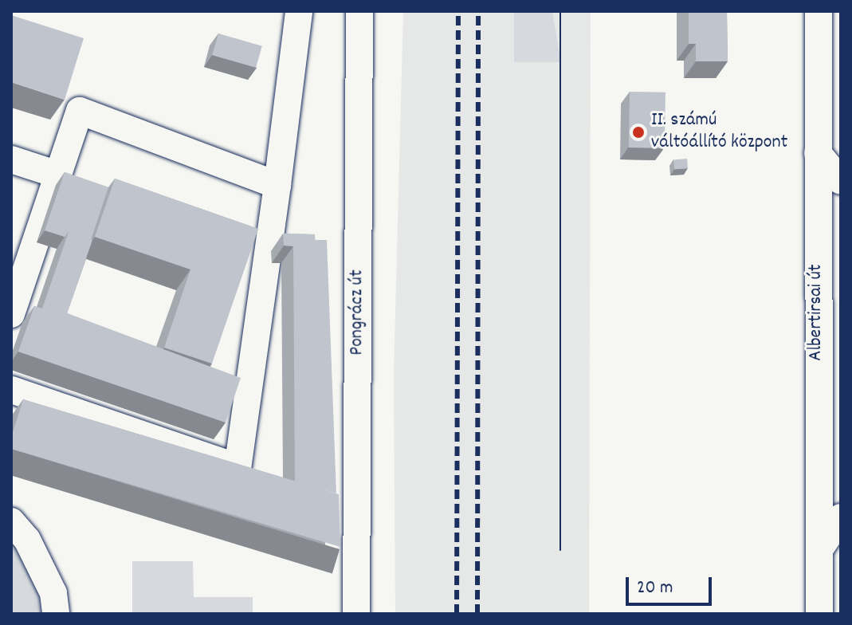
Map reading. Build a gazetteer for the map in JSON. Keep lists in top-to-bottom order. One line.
{"streets":{"street":["Pongrácz út","Albertirsai út"]},"places":["II. számú váltóállító központ"],"scale_bar":"20 m"}
